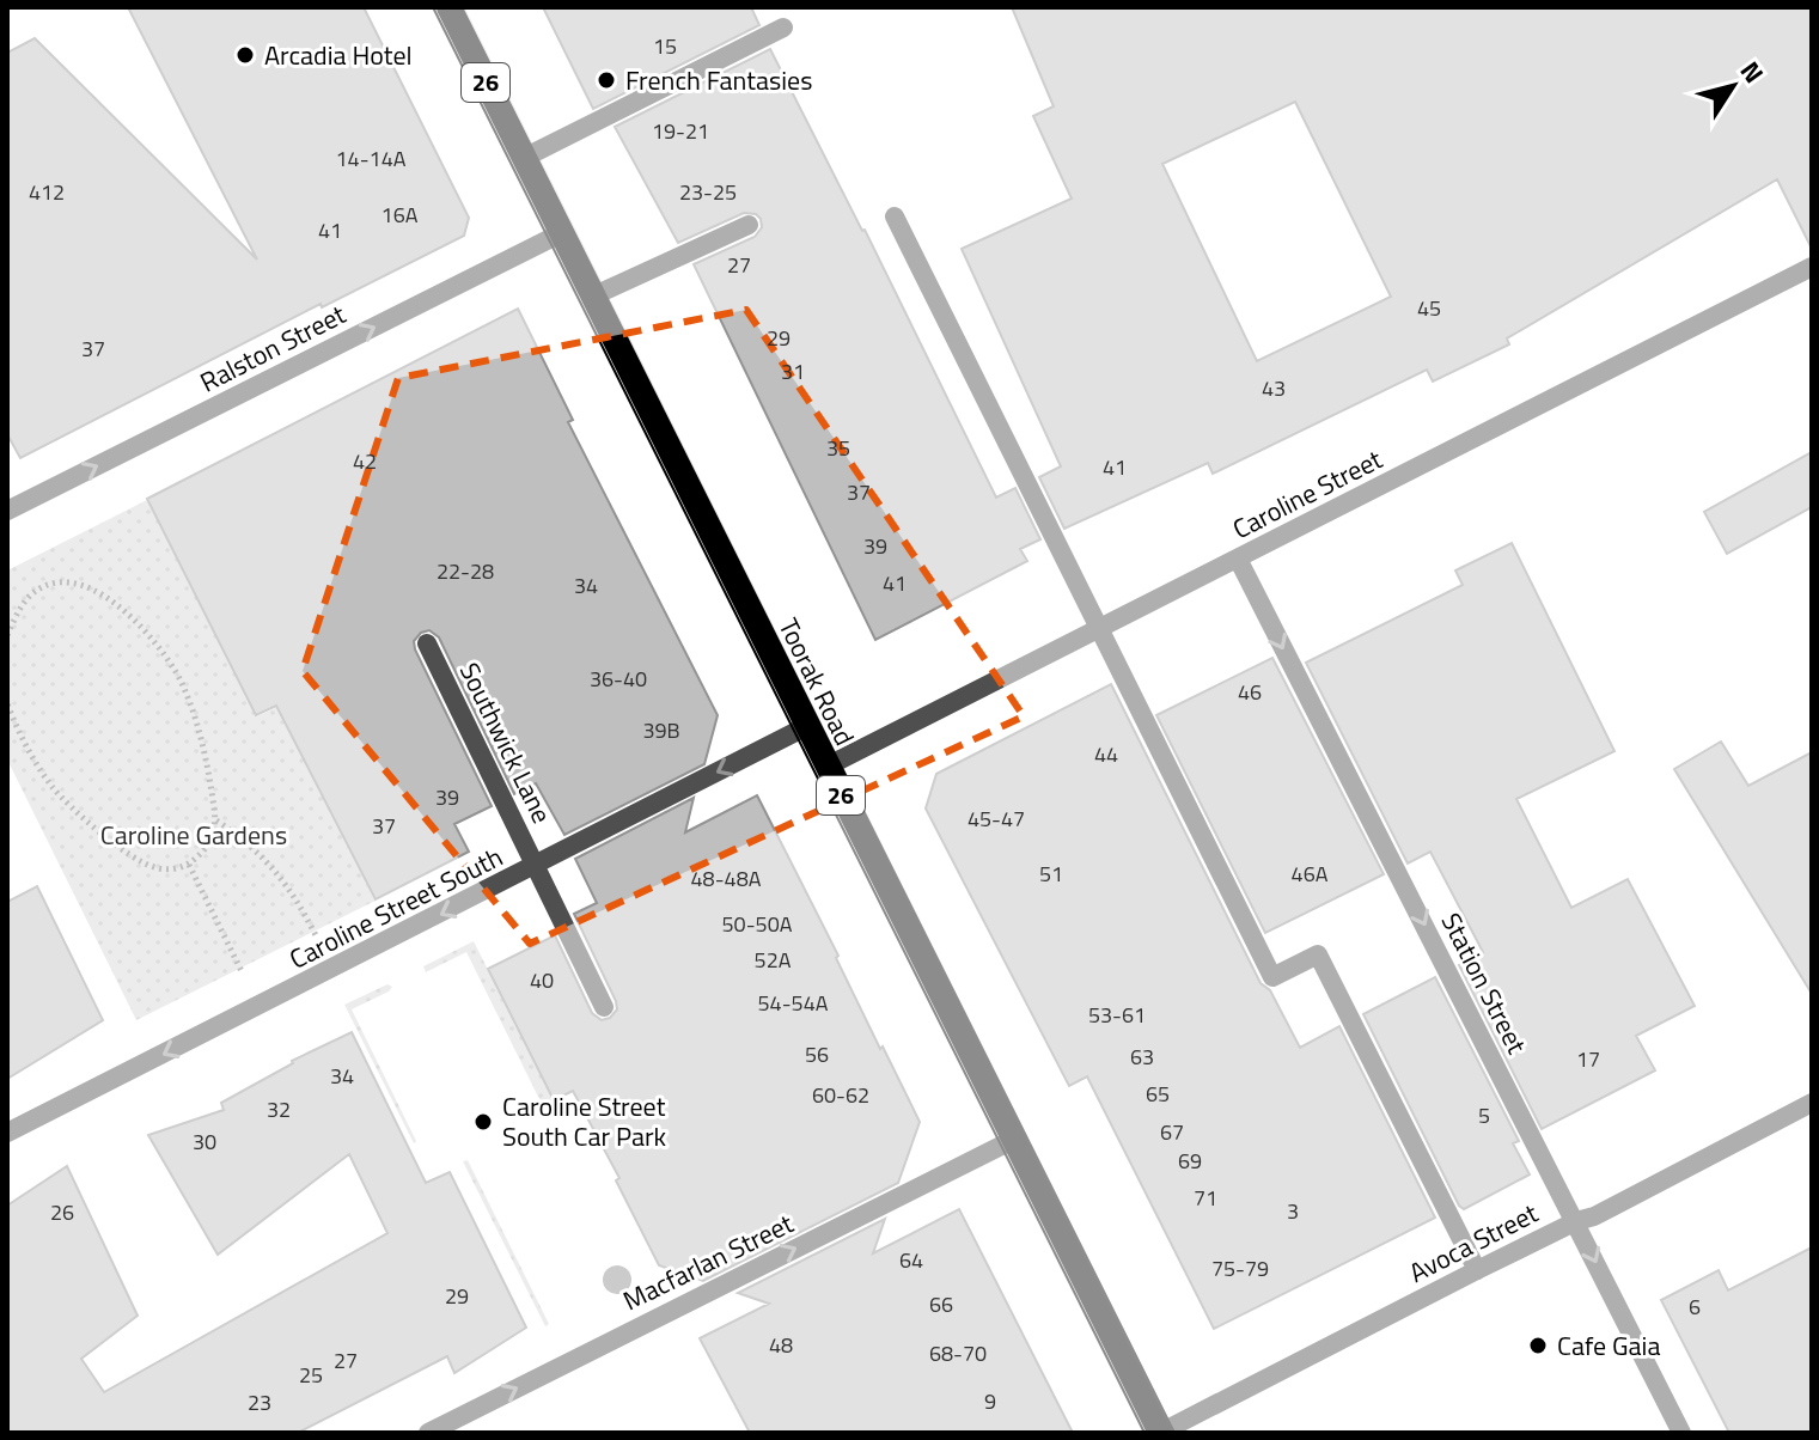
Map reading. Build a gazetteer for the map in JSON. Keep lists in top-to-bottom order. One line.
{"streets":{"main road":["26","Toorak Road"],"street":["Ralston Street","Caroline Street","Southwick Lane","Caroline Street South","Station Street","Avoca Street","Macfarlan Street"]},"crossings":[["Ralston Street","Toorak Road"],["Caroline Street","Toorak Road"],["Caroline Street","Station Street"],["Toorak Road","Caroline Street South"],["Toorak Road","Avoca Street"],["Toorak Road","Macfarlan Street"],["Southwick Lane","Caroline Street South"],["Station Street","Avoca Street"]],"one_way":["Ralston Street","Caroline Street South","Macfarlan Street"],"parks":["Caroline Gardens"],"places":["Arcadia Hotel","French Fantasies","Caroline Street South Car Park","Cafe Gaia"],"house_numbers":["15","19-21","14-14A","412","23-25","16A","41","27","45","29","37","31","43","35","42","41","37","39","22-28","41","34","36-40","46","39B","44","39","45-47","37","51","46A","48-48A","50-50A","52A","40","54-54A","53-61","56","63","17","34","65","60-62","32","5","67","30","69","71","3","26","64","75-79","29","66","6","48","68-70","27","25","9","23"],"north":"top right"}
